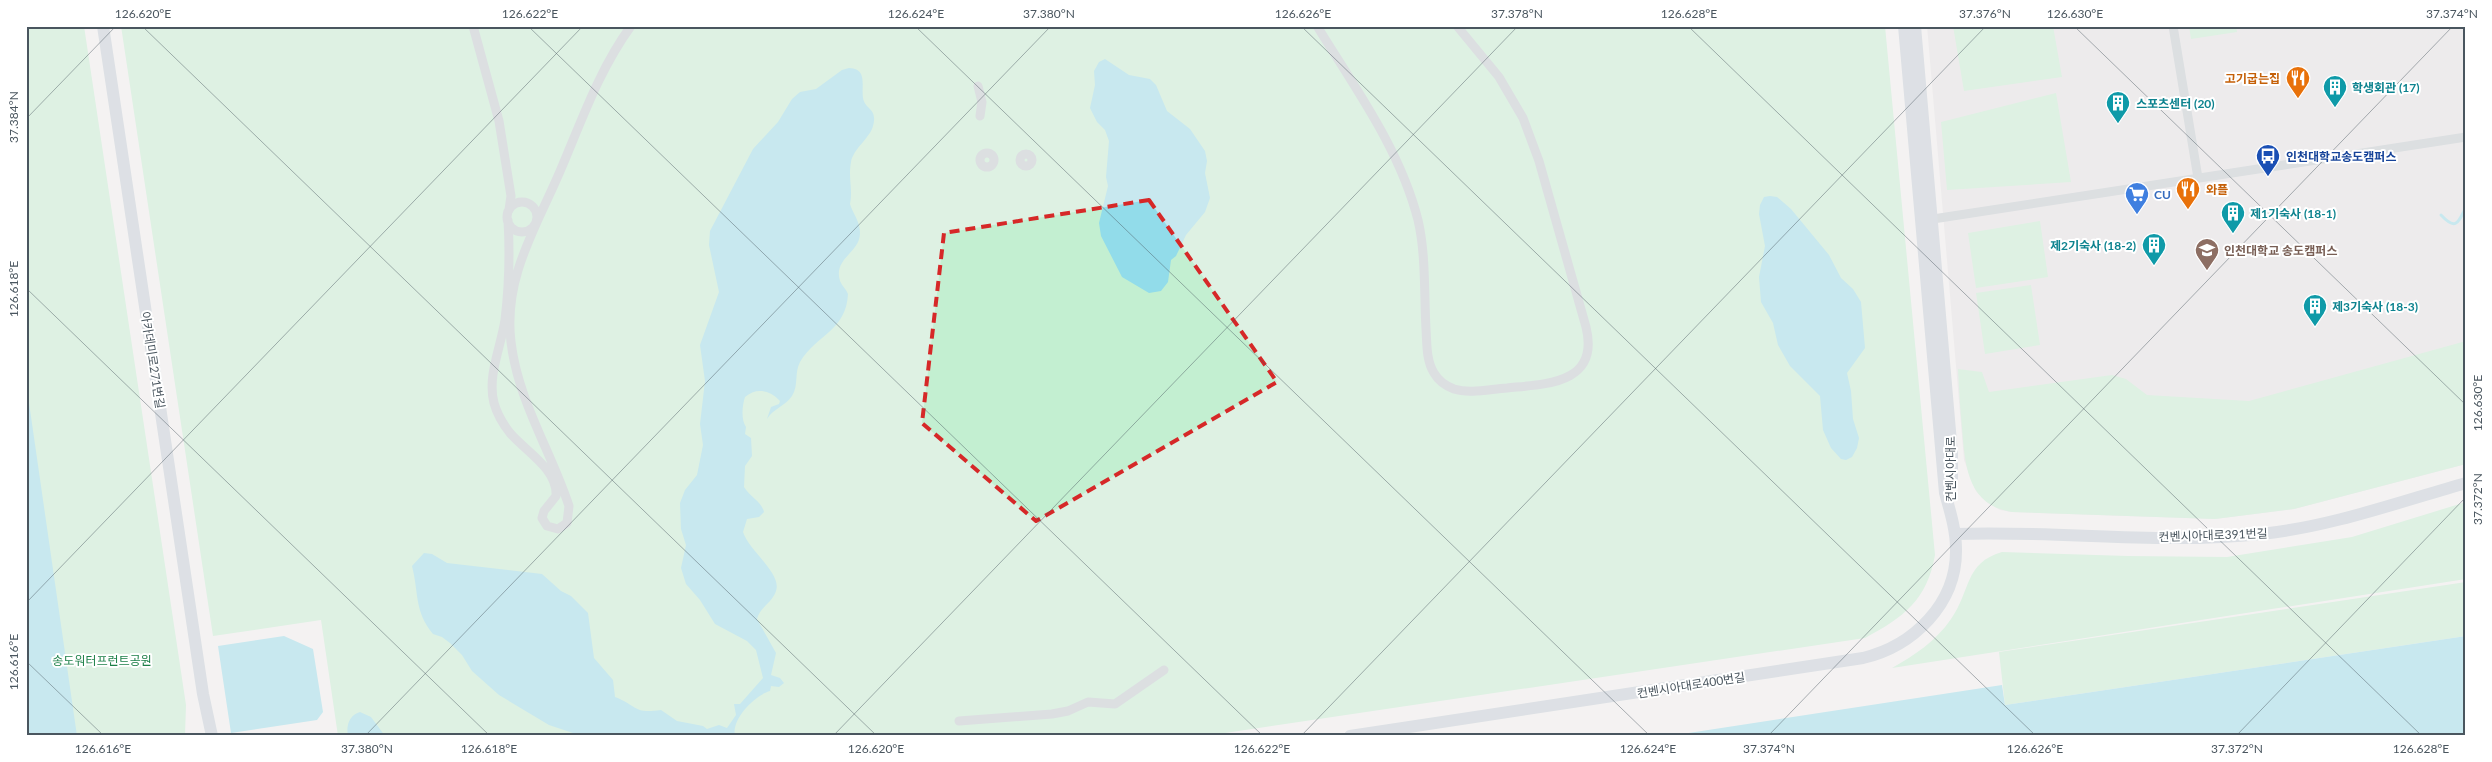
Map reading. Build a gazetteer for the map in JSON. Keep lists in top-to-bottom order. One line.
{"streets":{"street":["아카데미로271번길","컨벤시아대로","컨벤시아대로391번길","컨벤시아대로400번길"]},"crossings":[["컨벤시아대로","컨벤시아대로400번길"],["컨벤시아대로391번길","컨벤시아대로400번길"]],"parks":["송도워터프런트공원"],"places":{"restaurant":["고기굽는집","와플"],"building":["학생회관 (17)","스포츠센터 (20)","제1기숙사 (18-1)","제2기숙사 (18-2)","제3기숙사 (18-3)"],"bus stop":["인천대학교송도캠퍼스"],"supermarket":["CU"],"school or university":["인천대학교 송도캠퍼스"]},"coordinates":["126.620°E","126.622°E","126.624°E","37.380°N","126.626°E","37.378°N","126.628°E","37.376°N","126.630°E","37.374°N","37.384°N","126.618°E","37.372°N","126.616°E"]}
